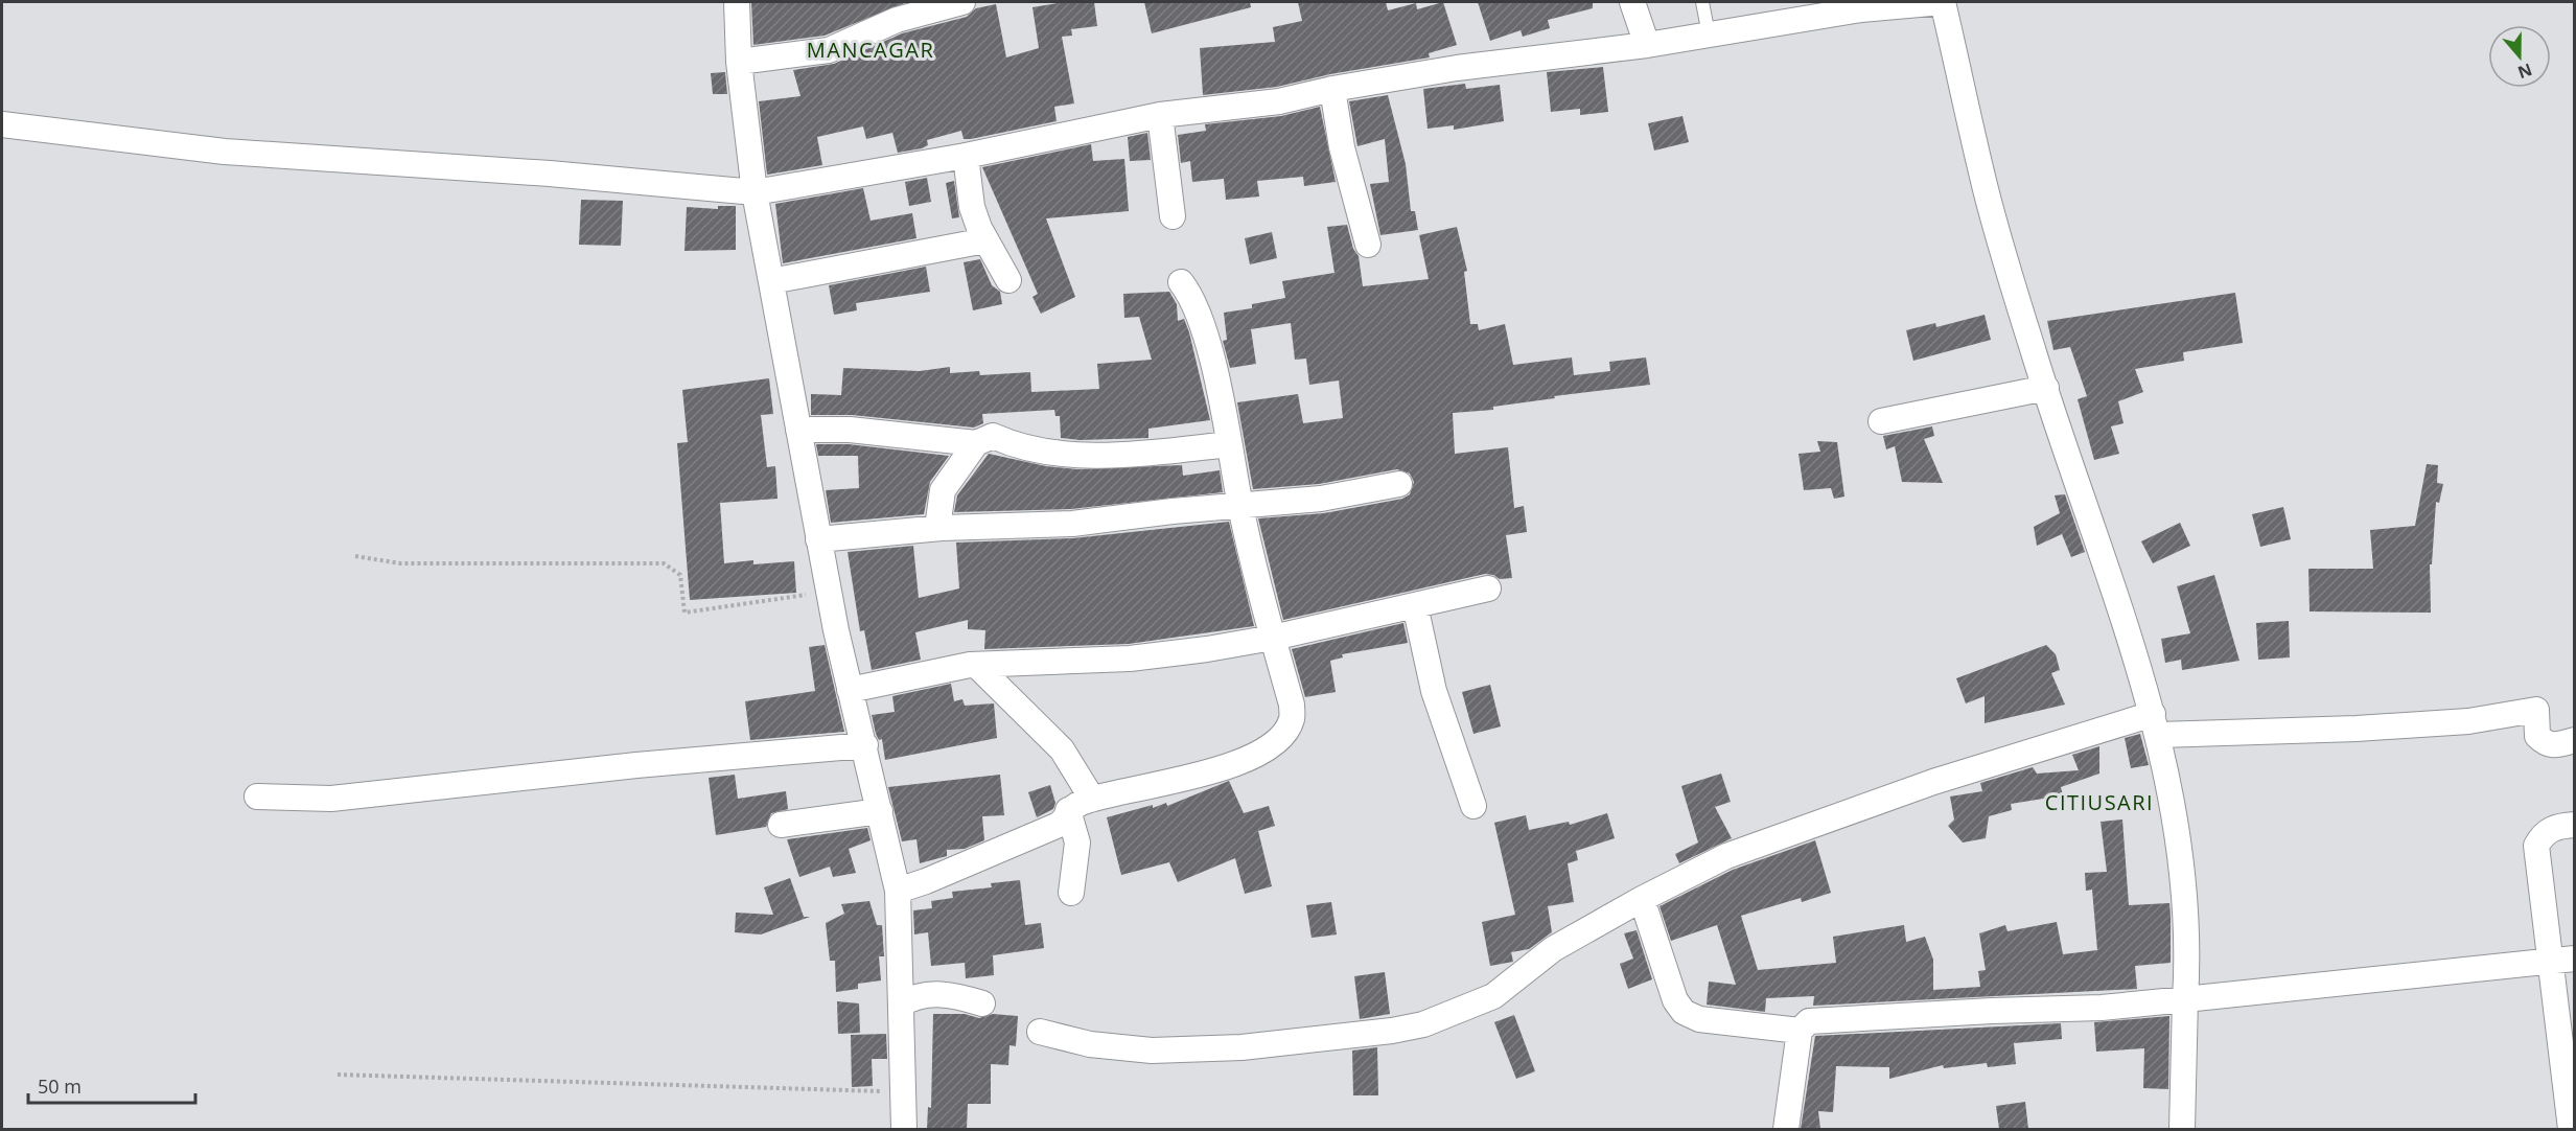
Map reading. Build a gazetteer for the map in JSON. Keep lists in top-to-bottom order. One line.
{"districts":["MANCAGAR","CITIUSARI"],"scale_bar":"50 m","north":"bottom"}
